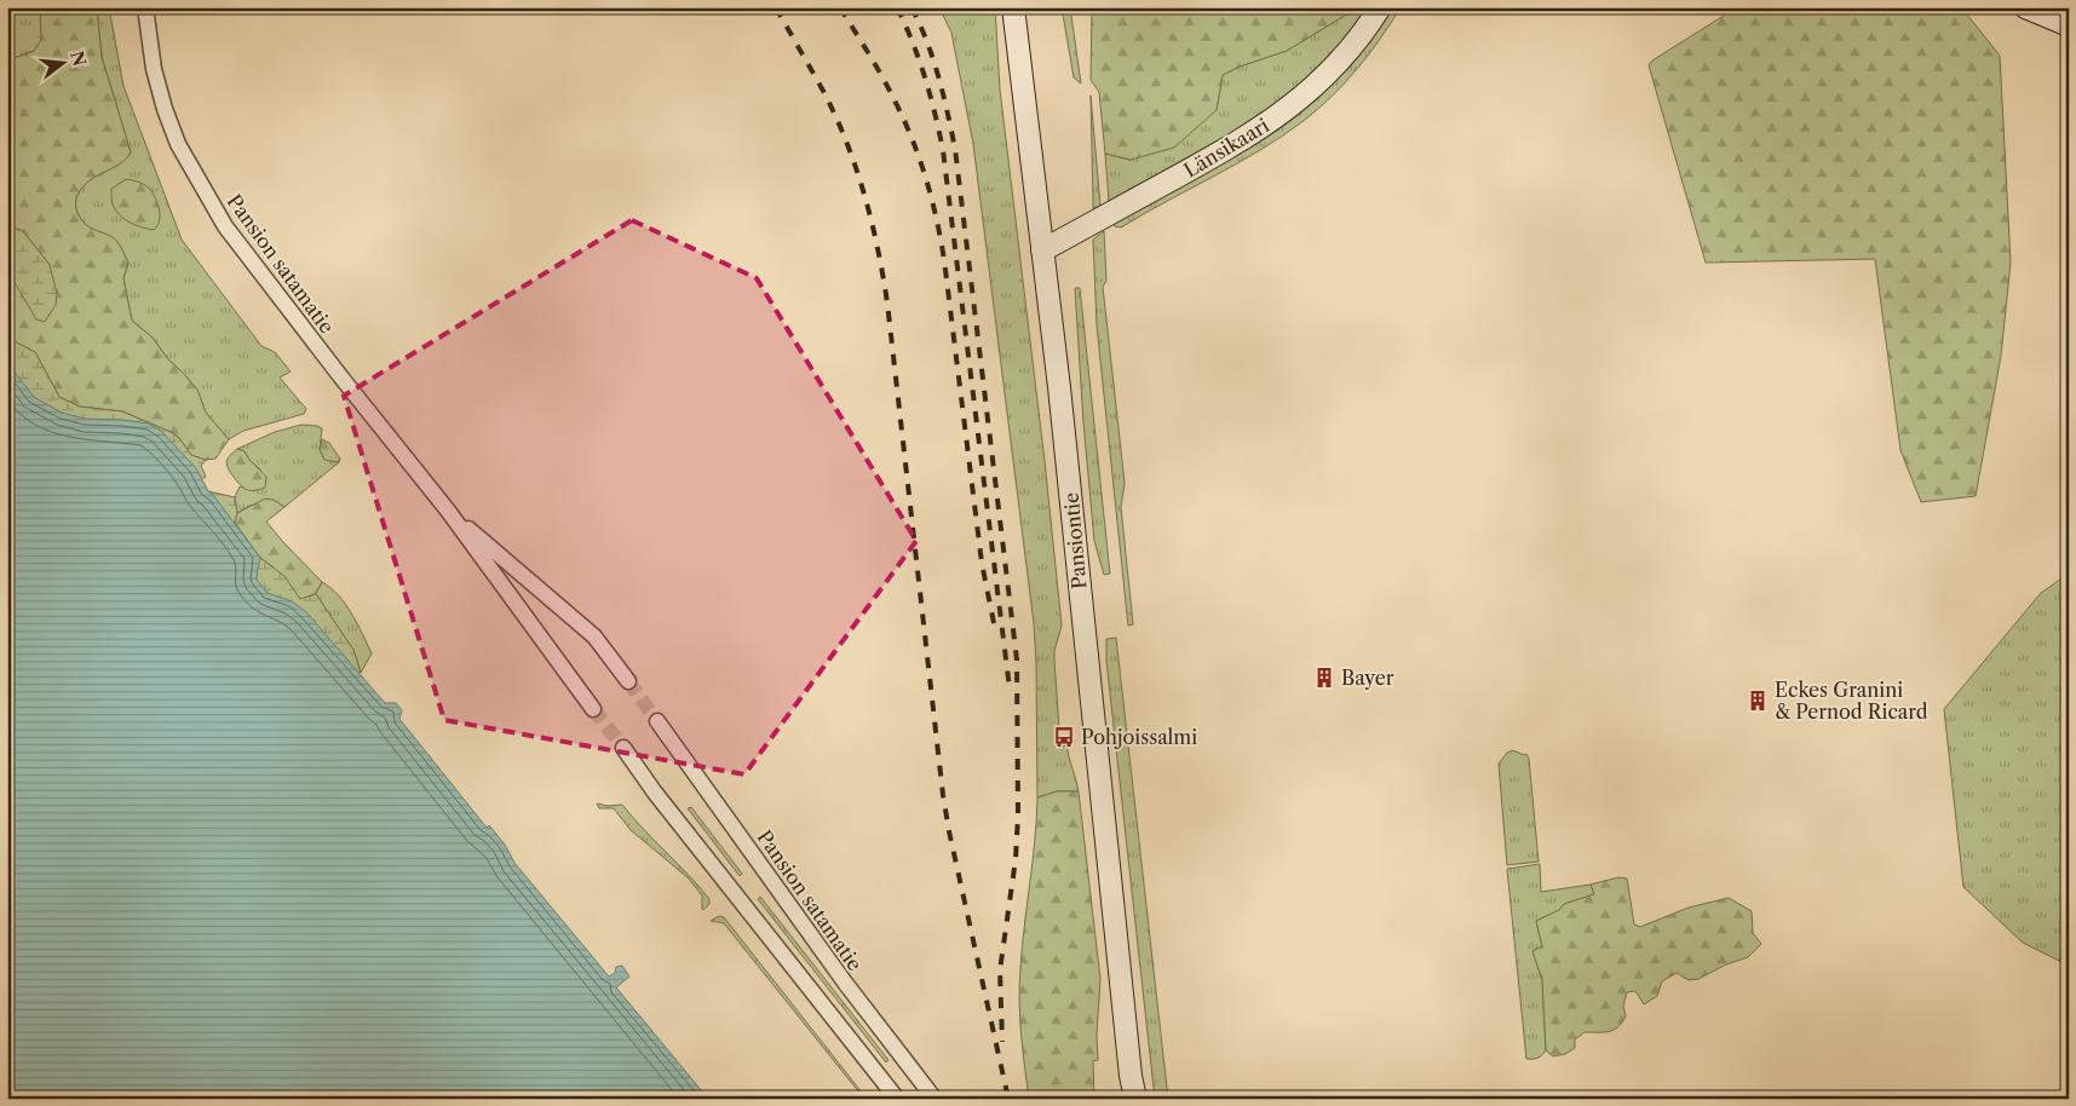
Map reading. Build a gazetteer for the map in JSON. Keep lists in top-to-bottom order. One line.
{"streets":{"street":["Länsikaari","Pansion satamatie","Pansiontie"]},"crossings":[["Länsikaari","Pansiontie"]],"places":{"building":["Bayer","Eckes Granini & Pernod Ricard"],"bus stop":["Pohjoissalmi"]},"north":"right"}
